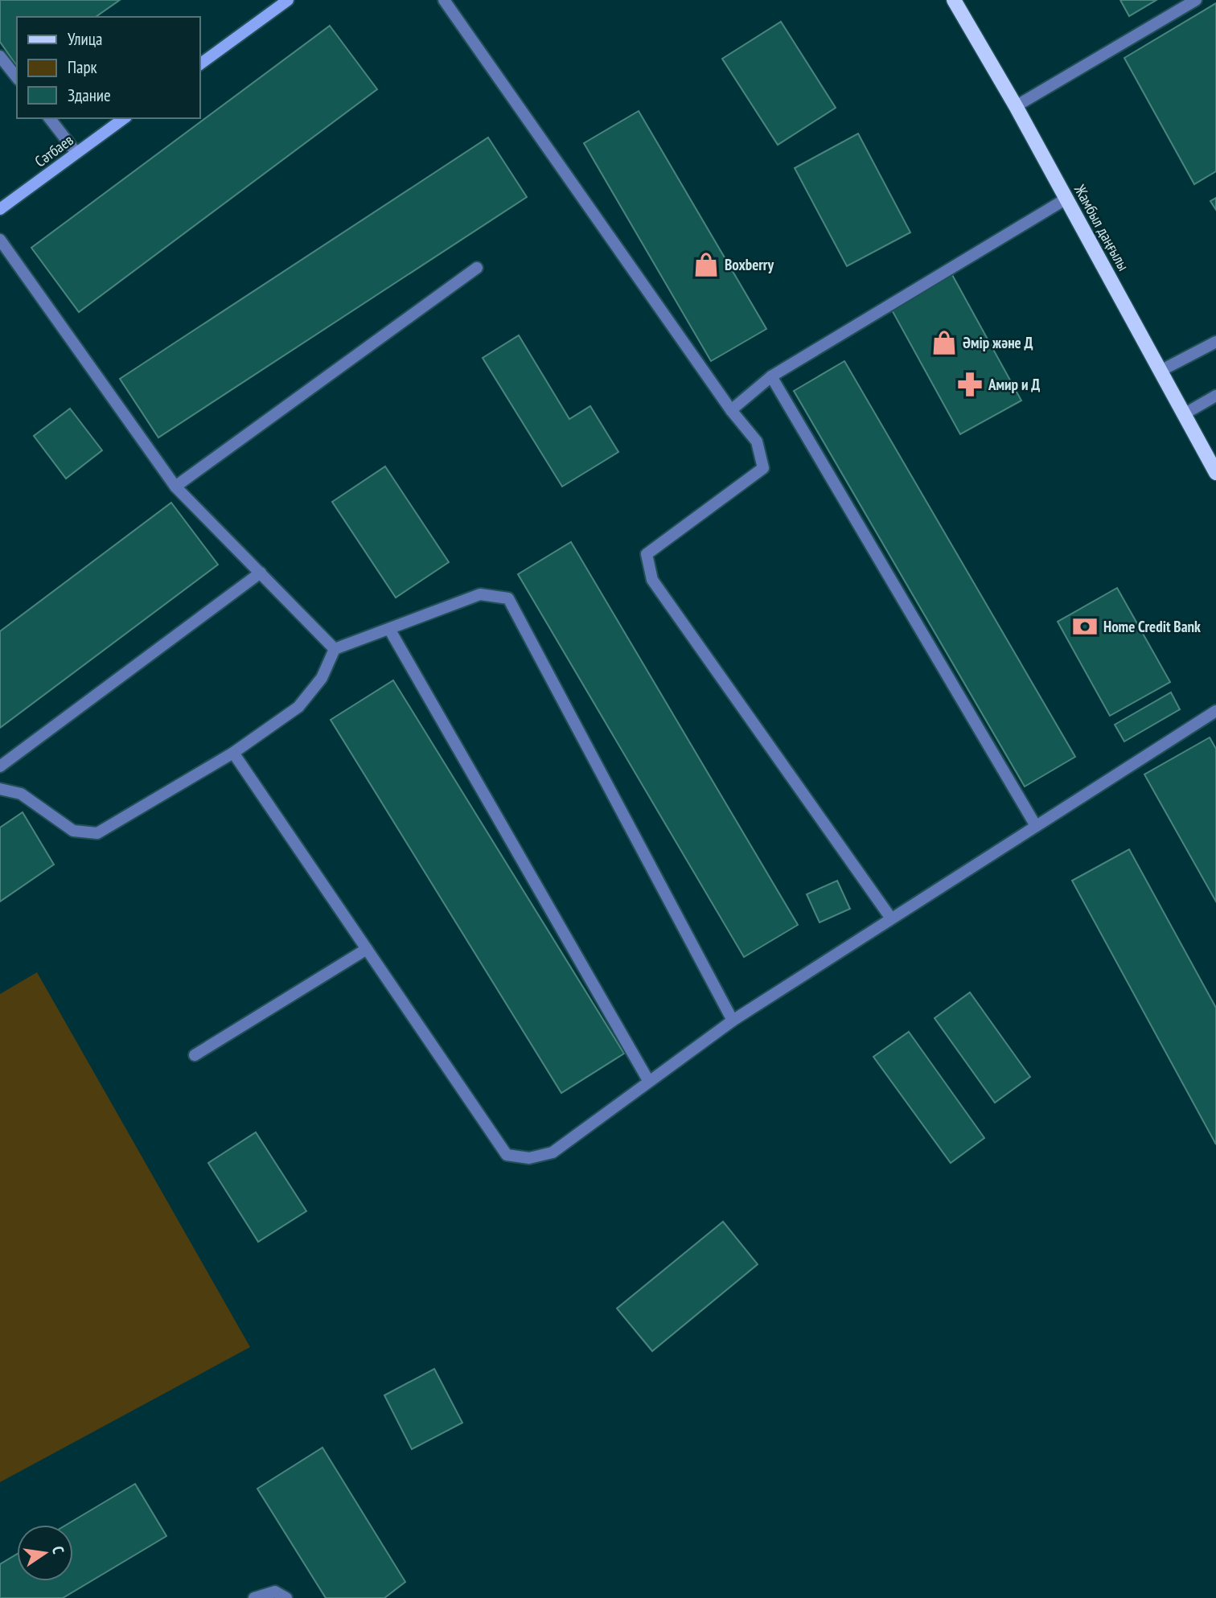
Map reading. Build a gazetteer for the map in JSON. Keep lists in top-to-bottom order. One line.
{"streets":{"main road":["Жамбыл даңғылы"],"street":["Сәтбаев"]},"places":{"shop":["Boxberry","Әмір және Д"],"pharmacy":["Амир и Д"],"bank":["Home Credit Bank"]},"legend":["Улица","Парк","Здание"],"north":"right"}
